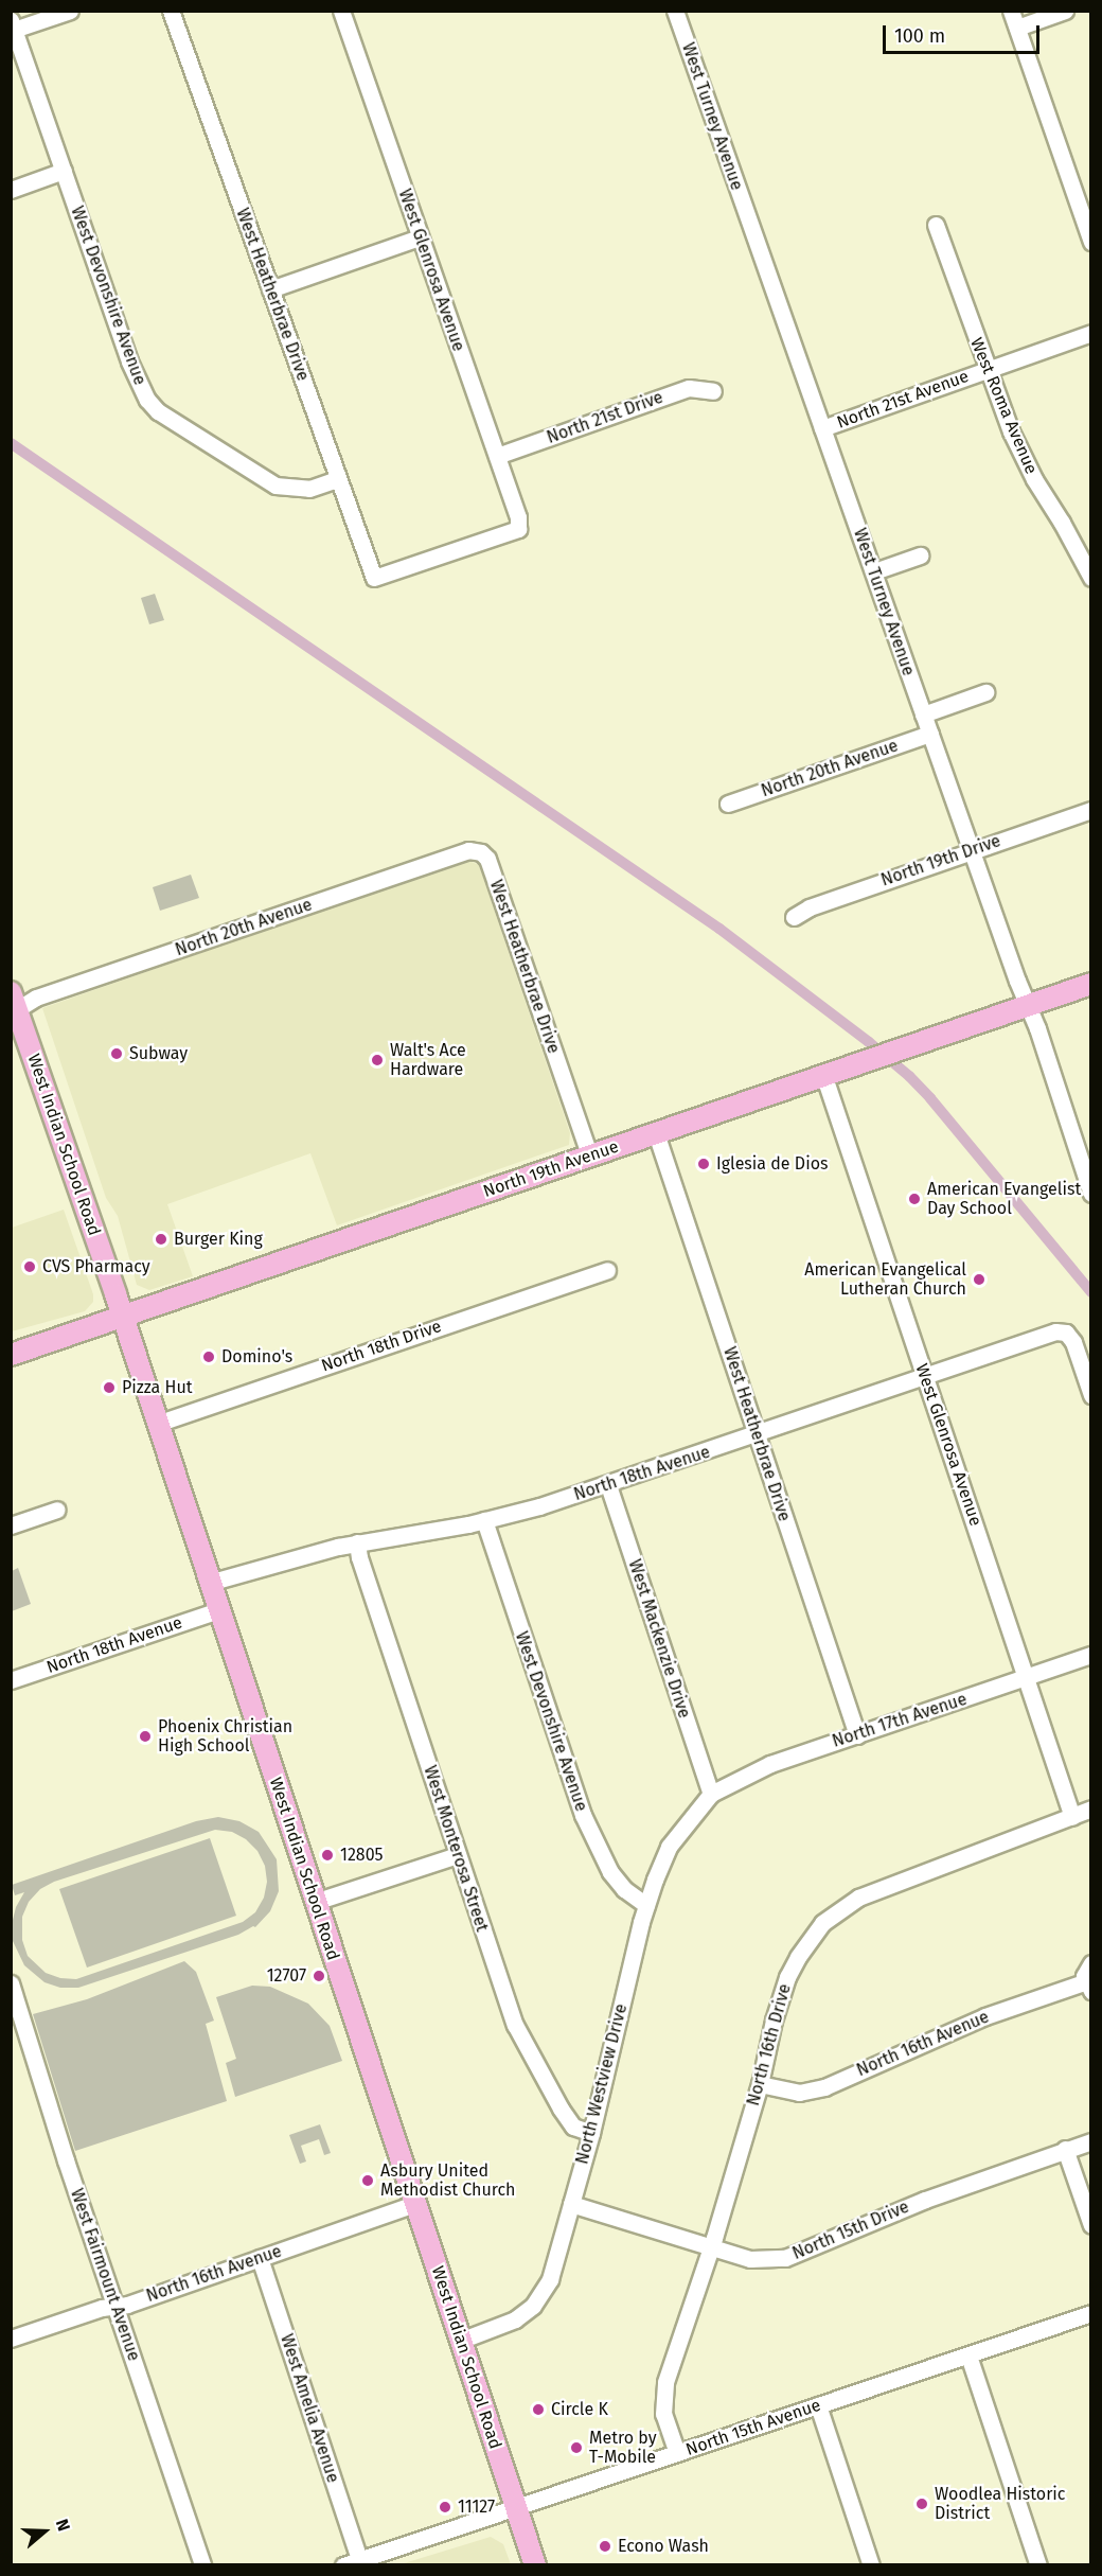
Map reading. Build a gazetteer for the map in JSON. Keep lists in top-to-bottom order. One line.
{"streets":{"main road":["West Indian School Road","North 19th Avenue"],"street":["West Turney Avenue","West Glenrosa Avenue","West Heatherbrae Drive","West Devonshire Avenue","North 21st Avenue","West Roma Avenue","North 21st Drive","North 20th Avenue","North 19th Drive","North 18th Drive","North 18th Avenue","West Mackenzie Drive","North 17th Avenue","West Monterosa Street","North 16th Avenue","North 16th Drive","North Westview Drive","North 15th Drive","West Fairmount Avenue","West Amelia Avenue","North 15th Avenue"]},"crossings":[["West Turney Avenue","North 21st Avenue"],["West Turney Avenue","North 20th Avenue"],["West Turney Avenue","North 19th Drive"],["West Turney Avenue","North 19th Avenue"],["West Glenrosa Avenue","West Heatherbrae Drive"],["West Glenrosa Avenue","North 21st Drive"],["West Glenrosa Avenue","North 19th Avenue"],["West Glenrosa Avenue","North 18th Avenue"],["West Glenrosa Avenue","North 17th Avenue"],["West Glenrosa Avenue","North 16th Drive"],["West Heatherbrae Drive","West Devonshire Avenue"],["West Heatherbrae Drive","North 20th Avenue"],["West Heatherbrae Drive","North 19th Avenue"],["West Heatherbrae Drive","North 18th Avenue"],["West Heatherbrae Drive","North 17th Avenue"],["West Devonshire Avenue","North 18th Avenue"],["West Devonshire Avenue","North Westview Drive"],["North 21st Avenue","West Roma Avenue"],["North 20th Avenue","West Indian School Road"],["West Indian School Road","North 19th Avenue"],["West Indian School Road","North 18th Drive"],["West Indian School Road","North 18th Avenue"],["West Indian School Road","North 16th Avenue"],["West Indian School Road","North Westview Drive"],["West Indian School Road","North 15th Avenue"],["North 18th Avenue","West Mackenzie Drive"],["North 18th Avenue","West Monterosa Street"],["West Mackenzie Drive","North 17th Avenue"],["West Mackenzie Drive","North Westview Drive"],["North 17th Avenue","North Westview Drive"],["West Monterosa Street","North Westview Drive"],["North 16th Avenue","North 16th Drive"],["North 16th Avenue","West Fairmount Avenue"],["North 16th Avenue","West Amelia Avenue"],["North 16th Drive","North 15th Drive"],["North 16th Drive","North 15th Avenue"],["North Westview Drive","North 15th Drive"],["West Amelia Avenue","North 15th Avenue"]],"places":["Subway","Walt's Ace Hardware","Iglesia de Dios","American Evangelist Day School","Burger King","CVS Pharmacy","American Evangelical Lutheran Church","Domino's","Pizza Hut","Phoenix Christian High School","12805","12707","Asbury United Methodist Church","Circle K","Metro by T-Mobile","Woodlea Historic District","11127","Econo Wash"],"scale_bar":"100 m","north":"right"}
